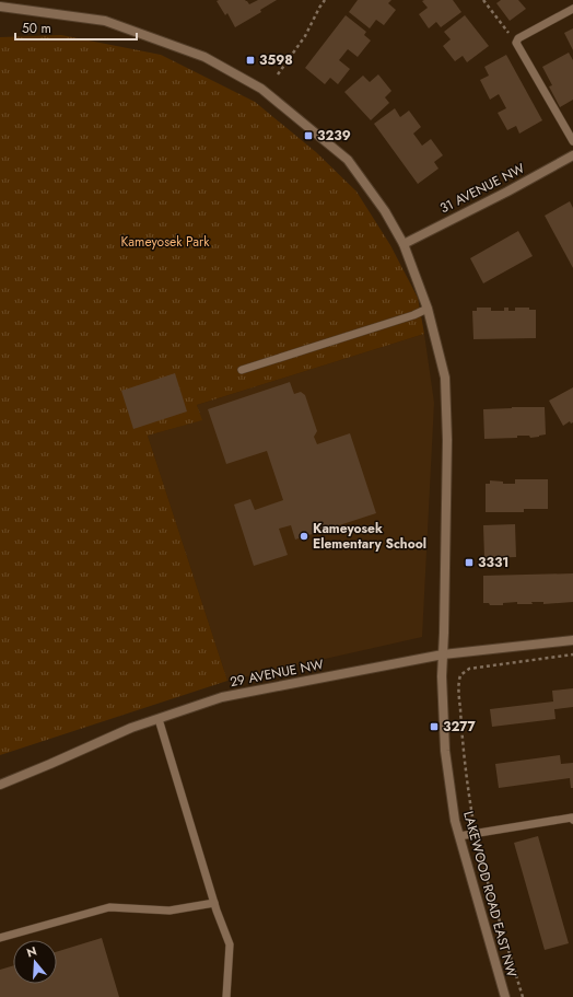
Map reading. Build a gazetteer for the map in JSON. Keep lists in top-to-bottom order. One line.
{"streets":{"street":["31 AVENUE NW","29 AVENUE NW","LAKEWOOD ROAD EAST NW"]},"crossings":[["31 AVENUE NW","LAKEWOOD ROAD EAST NW"],["29 AVENUE NW","LAKEWOOD ROAD EAST NW"]],"parks":["Kameyosek Park"],"places":{"transit":["3598","3239","3331","3277"],"other":["Kameyosek Elementary School"]},"scale_bar":"50 m","north":"top"}
